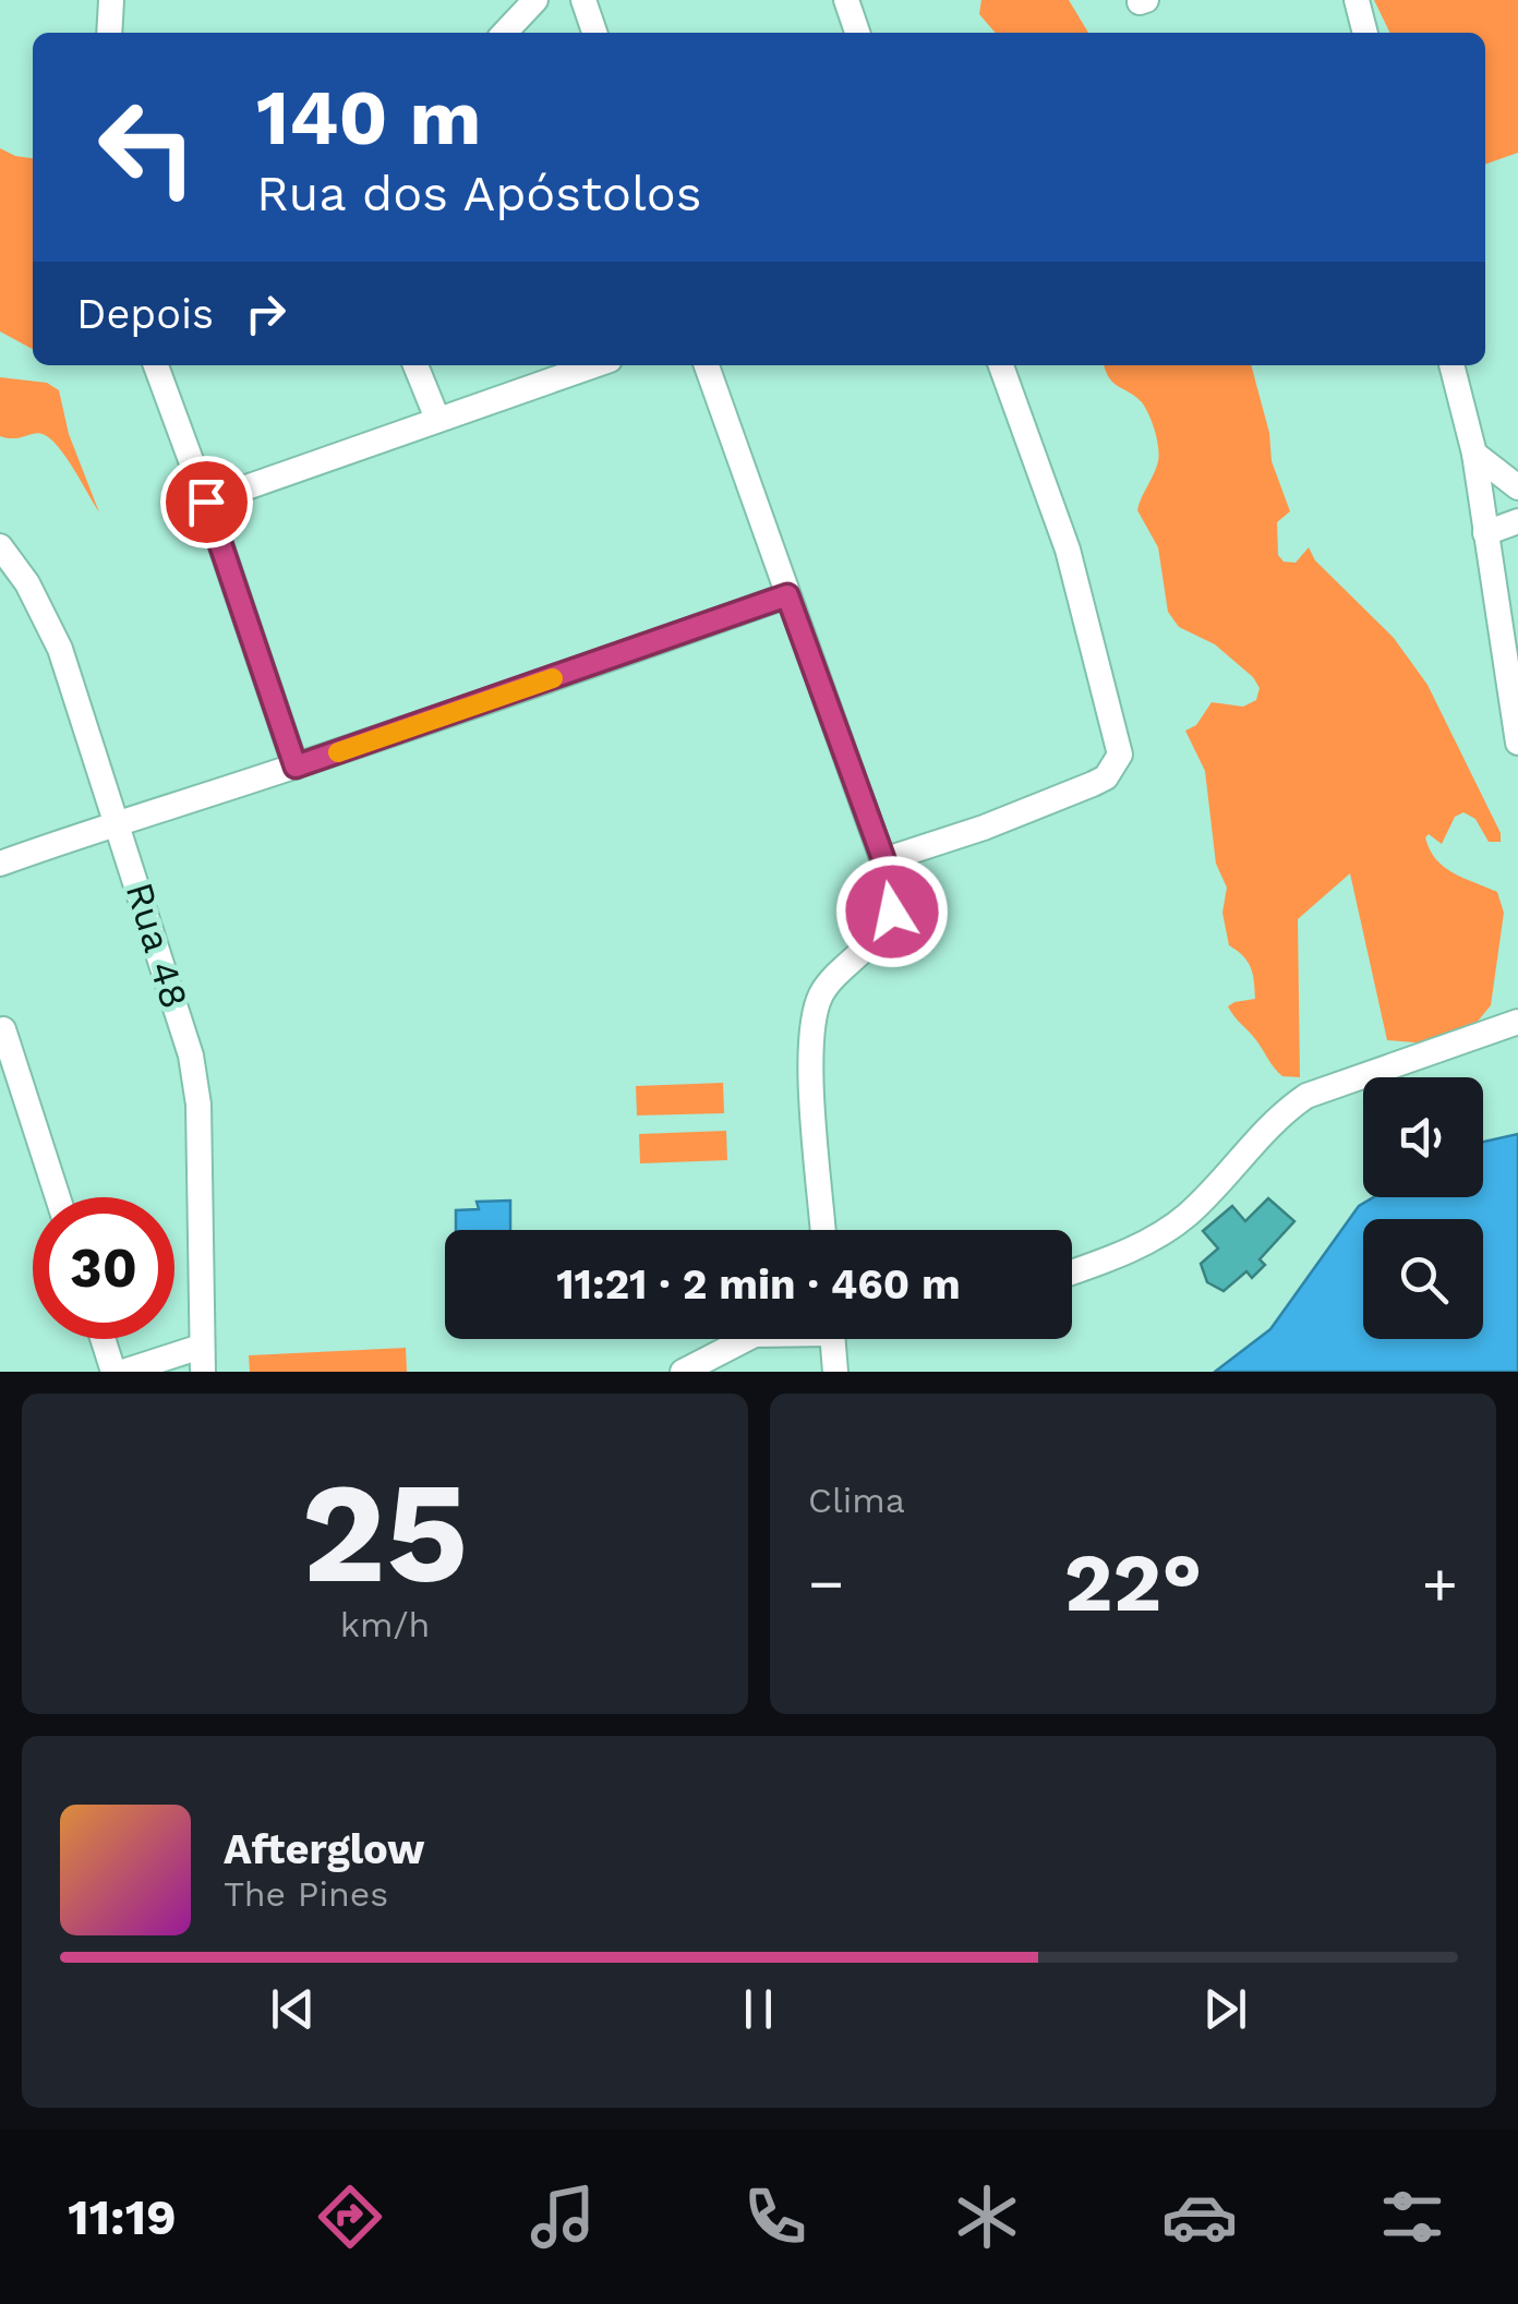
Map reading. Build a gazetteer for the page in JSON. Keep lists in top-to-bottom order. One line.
{"streets":{"street":["Rua 48"]},"page":{"turn":["140 m","Rua dos Apóstolos"],"then":"Depois","limit":"30","trip":"11:21 · 2 min · 460 m","tile":[["25","km/h"],"Clima"],"heat":["−","22°","+"],"song":["Afterglow","The Pines"],"tabs":"11:19"}}
